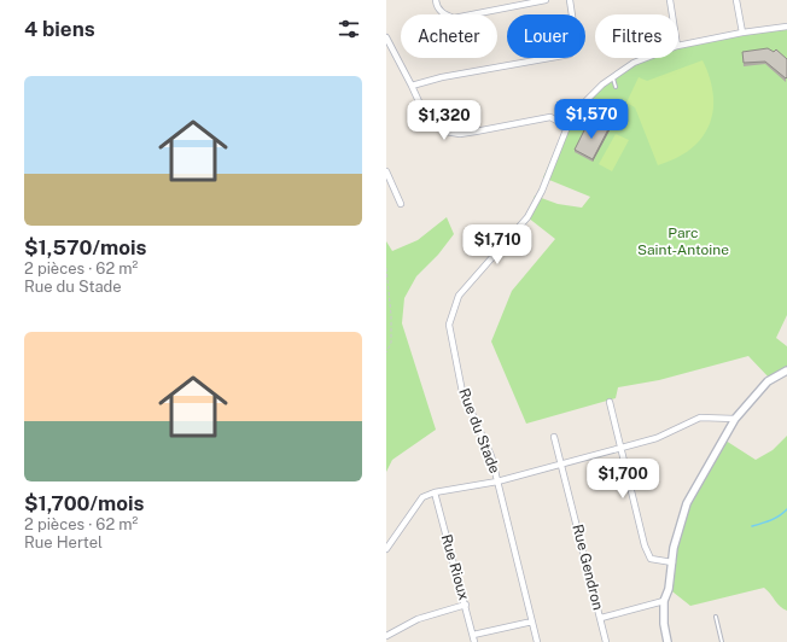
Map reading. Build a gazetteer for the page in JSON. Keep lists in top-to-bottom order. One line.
{"streets":{"street":["Rue du Stade","Rue Rioux","Rue Gendron"]},"parks":["Parc Saint-Antoine"],"page":{"heading":"4 biens","chip":["Acheter","Louer","Filtres"],"list":[{"name":"$1,570/mois","note":"2 pièces · 62 m² · Rue du Stade"},{"name":"$1,700/mois","note":"2 pièces · 62 m² · Rue Hertel"}],"price":["$1,570","$1,320","$1,710","$1,700"]}}
